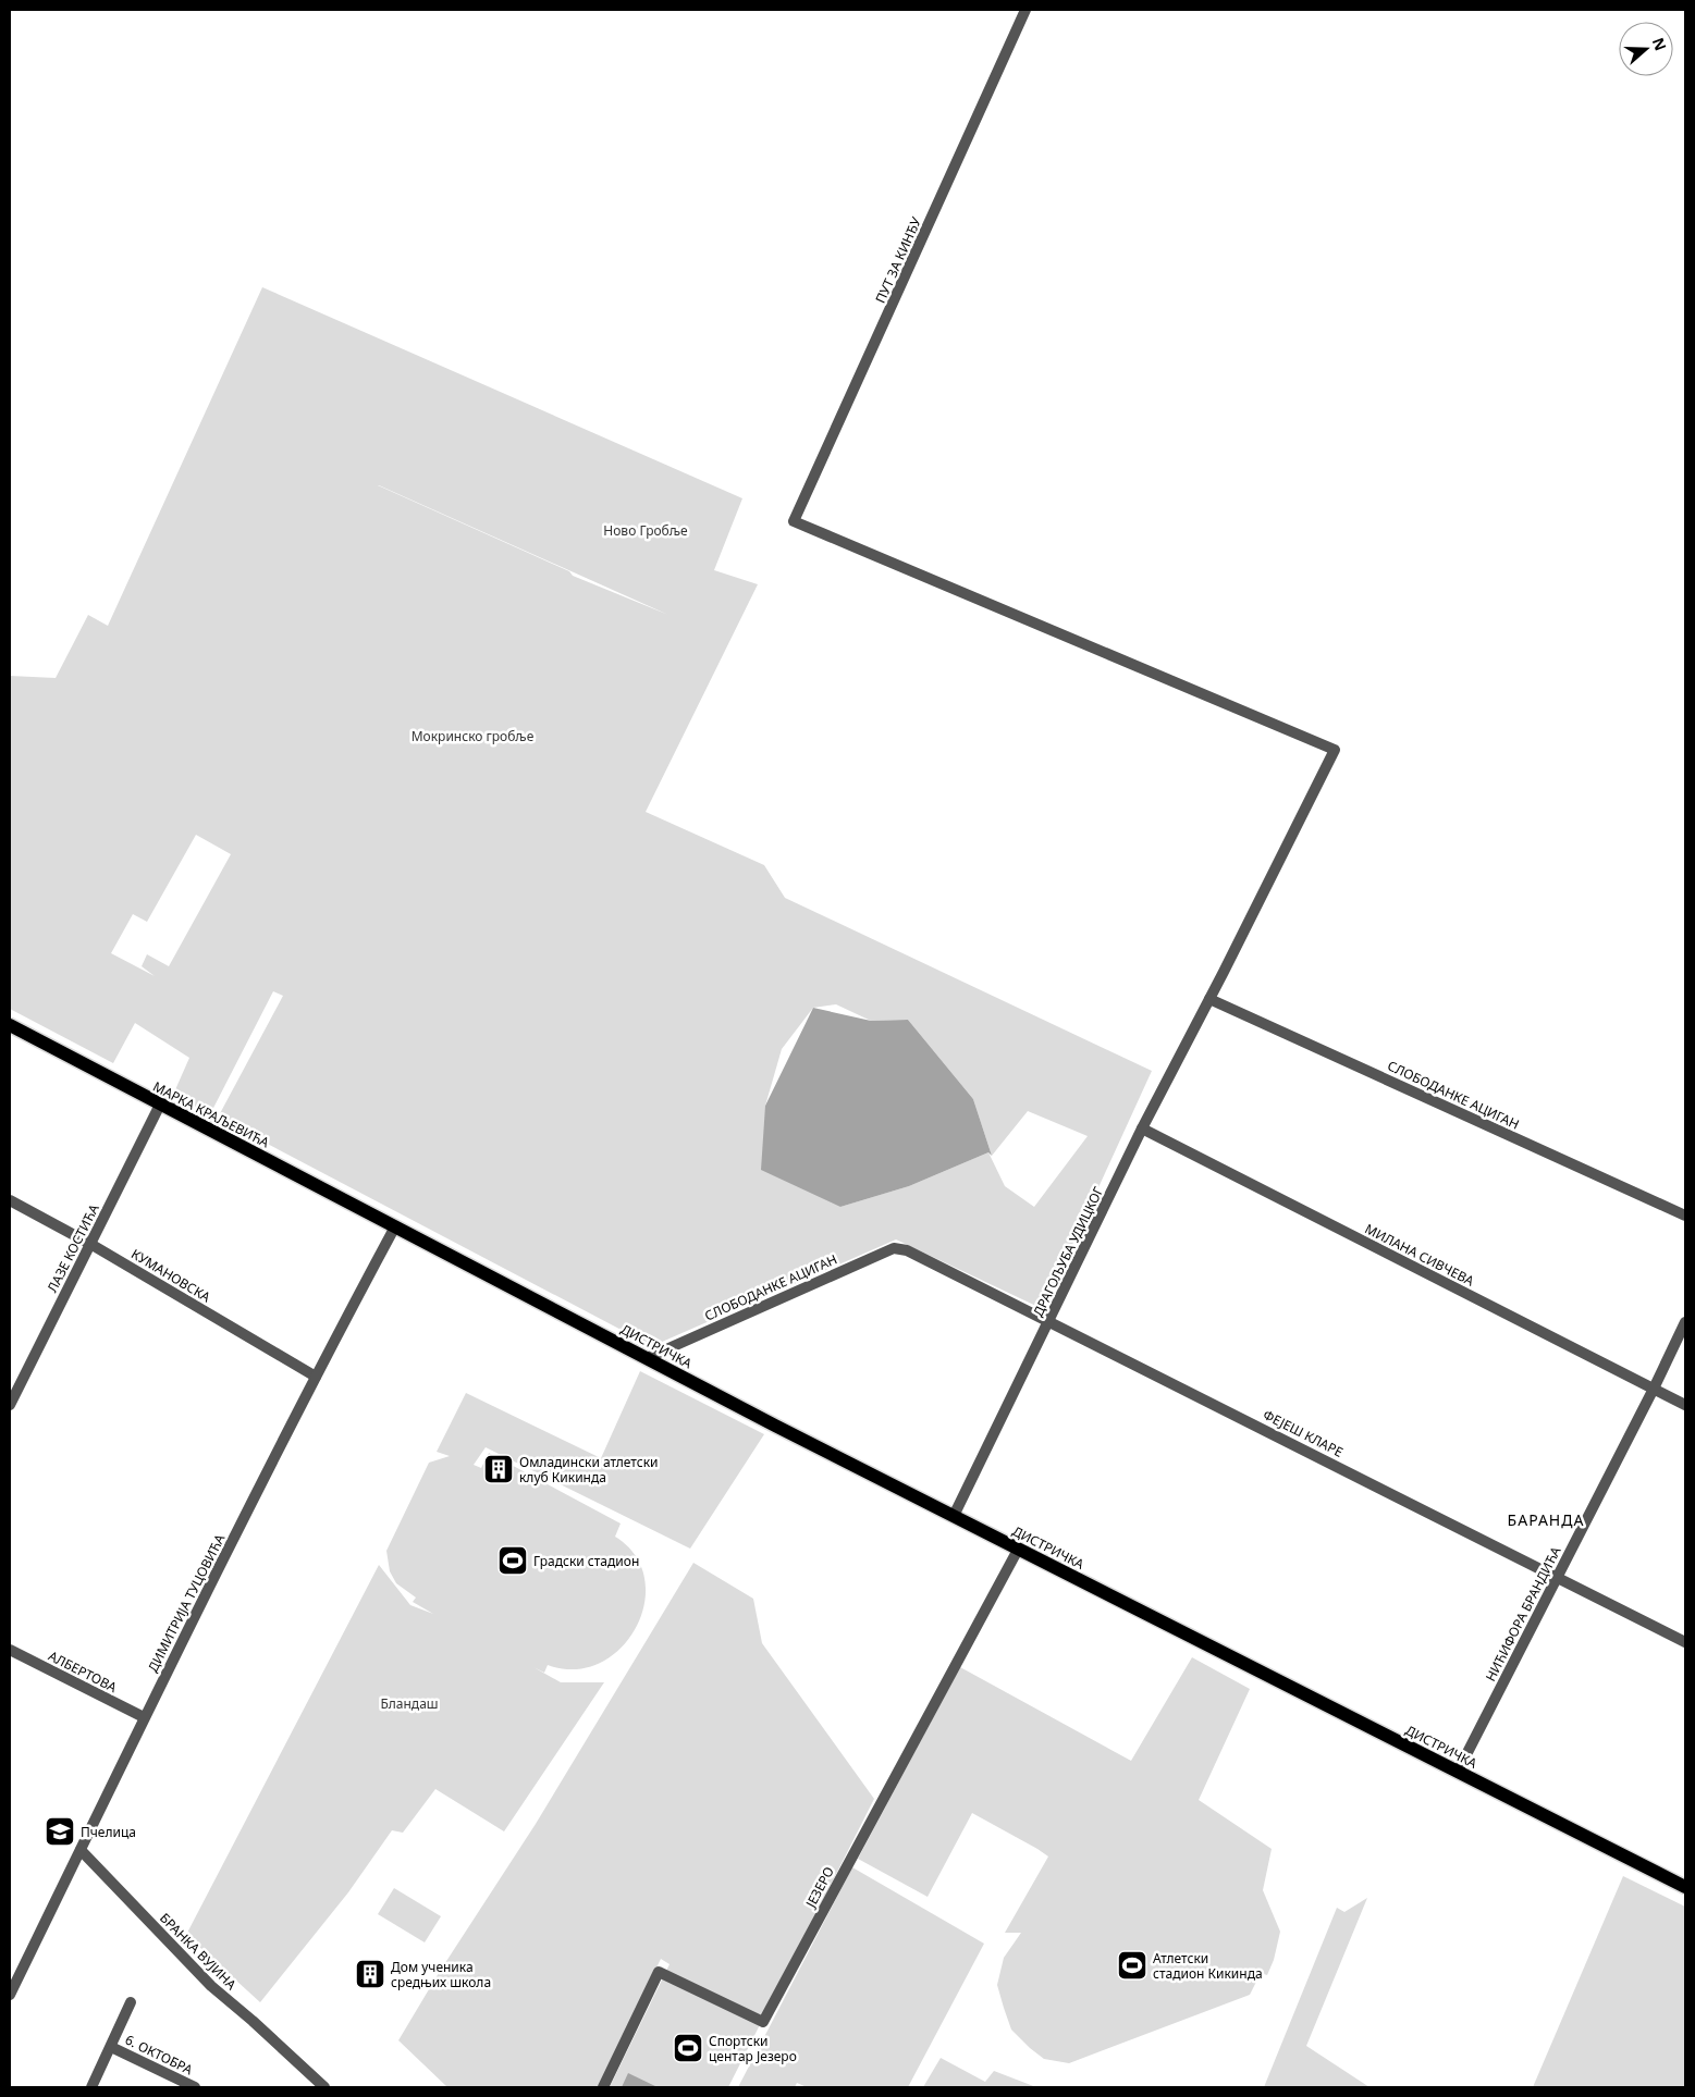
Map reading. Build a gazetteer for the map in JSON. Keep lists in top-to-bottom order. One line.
{"streets":{"main road":["МАРКА КРАЉЕВИЋА","ДИСТРИЧКА"],"street":["ПУТ ЗА КИНЂУ","СЛОБОДАНКЕ АЦИГАН","ЛАЗЕ КОСТИЋА","ДРАГОЉУБА УДИЦКОГ","МИЛАНА СИВЧЕВА","КУМАНОВСКА","ФЕЈЕШ КЛАРЕ","ДИМИТРИЈА ТУЦОВИЋА","НИЋИФОРА БРАНДИЋА","АЛБЕРТОВА","ЈЕЗЕРО","БРАНКА ВУЈИНА","6. ОКТОБРА"]},"crossings":[["ПУТ ЗА КИНЂУ","ДРАГОЉУБА УДИЦКОГ"],["СЛОБОДАНКЕ АЦИГАН","ДРАГОЉУБА УДИЦКОГ"],["СЛОБОДАНКЕ АЦИГАН","ДИСТРИЧКА"],["СЛОБОДАНКЕ АЦИГАН","ФЕЈЕШ КЛАРЕ"],["МАРКА КРАЉЕВИЋА","ЛАЗЕ КОСТИЋА"],["МАРКА КРАЉЕВИЋА","ДИСТРИЧКА"],["МАРКА КРАЉЕВИЋА","ДИМИТРИЈА ТУЦОВИЋА"],["ЛАЗЕ КОСТИЋА","КУМАНОВСКА"],["ДРАГОЉУБА УДИЦКОГ","МИЛАНА СИВЧЕВА"],["ДРАГОЉУБА УДИЦКОГ","ДИСТРИЧКА"],["ДРАГОЉУБА УДИЦКОГ","ФЕЈЕШ КЛАРЕ"],["МИЛАНА СИВЧЕВА","НИЋИФОРА БРАНДИЋА"],["КУМАНОВСКА","ДИМИТРИЈА ТУЦОВИЋА"],["ДИСТРИЧКА","ДИМИТРИЈА ТУЦОВИЋА"],["ДИСТРИЧКА","НИЋИФОРА БРАНДИЋА"],["ДИСТРИЧКА","ЈЕЗЕРО"],["ФЕЈЕШ КЛАРЕ","НИЋИФОРА БРАНДИЋА"],["ДИМИТРИЈА ТУЦОВИЋА","АЛБЕРТОВА"],["ДИМИТРИЈА ТУЦОВИЋА","БРАНКА ВУЈИНА"]],"districts":["БАРАНДА"],"parks":["Ново Гробље","Мокринско гробље","Бландаш"],"places":{"building":["Омладински атлетски клуб Кикинда","Дом ученика средњих школа"],"sports":["Градски стадион","Атлетски стадион Кикинда","Спортски центар Језеро"],"school or university":["Пчелица"]},"north":"right"}
